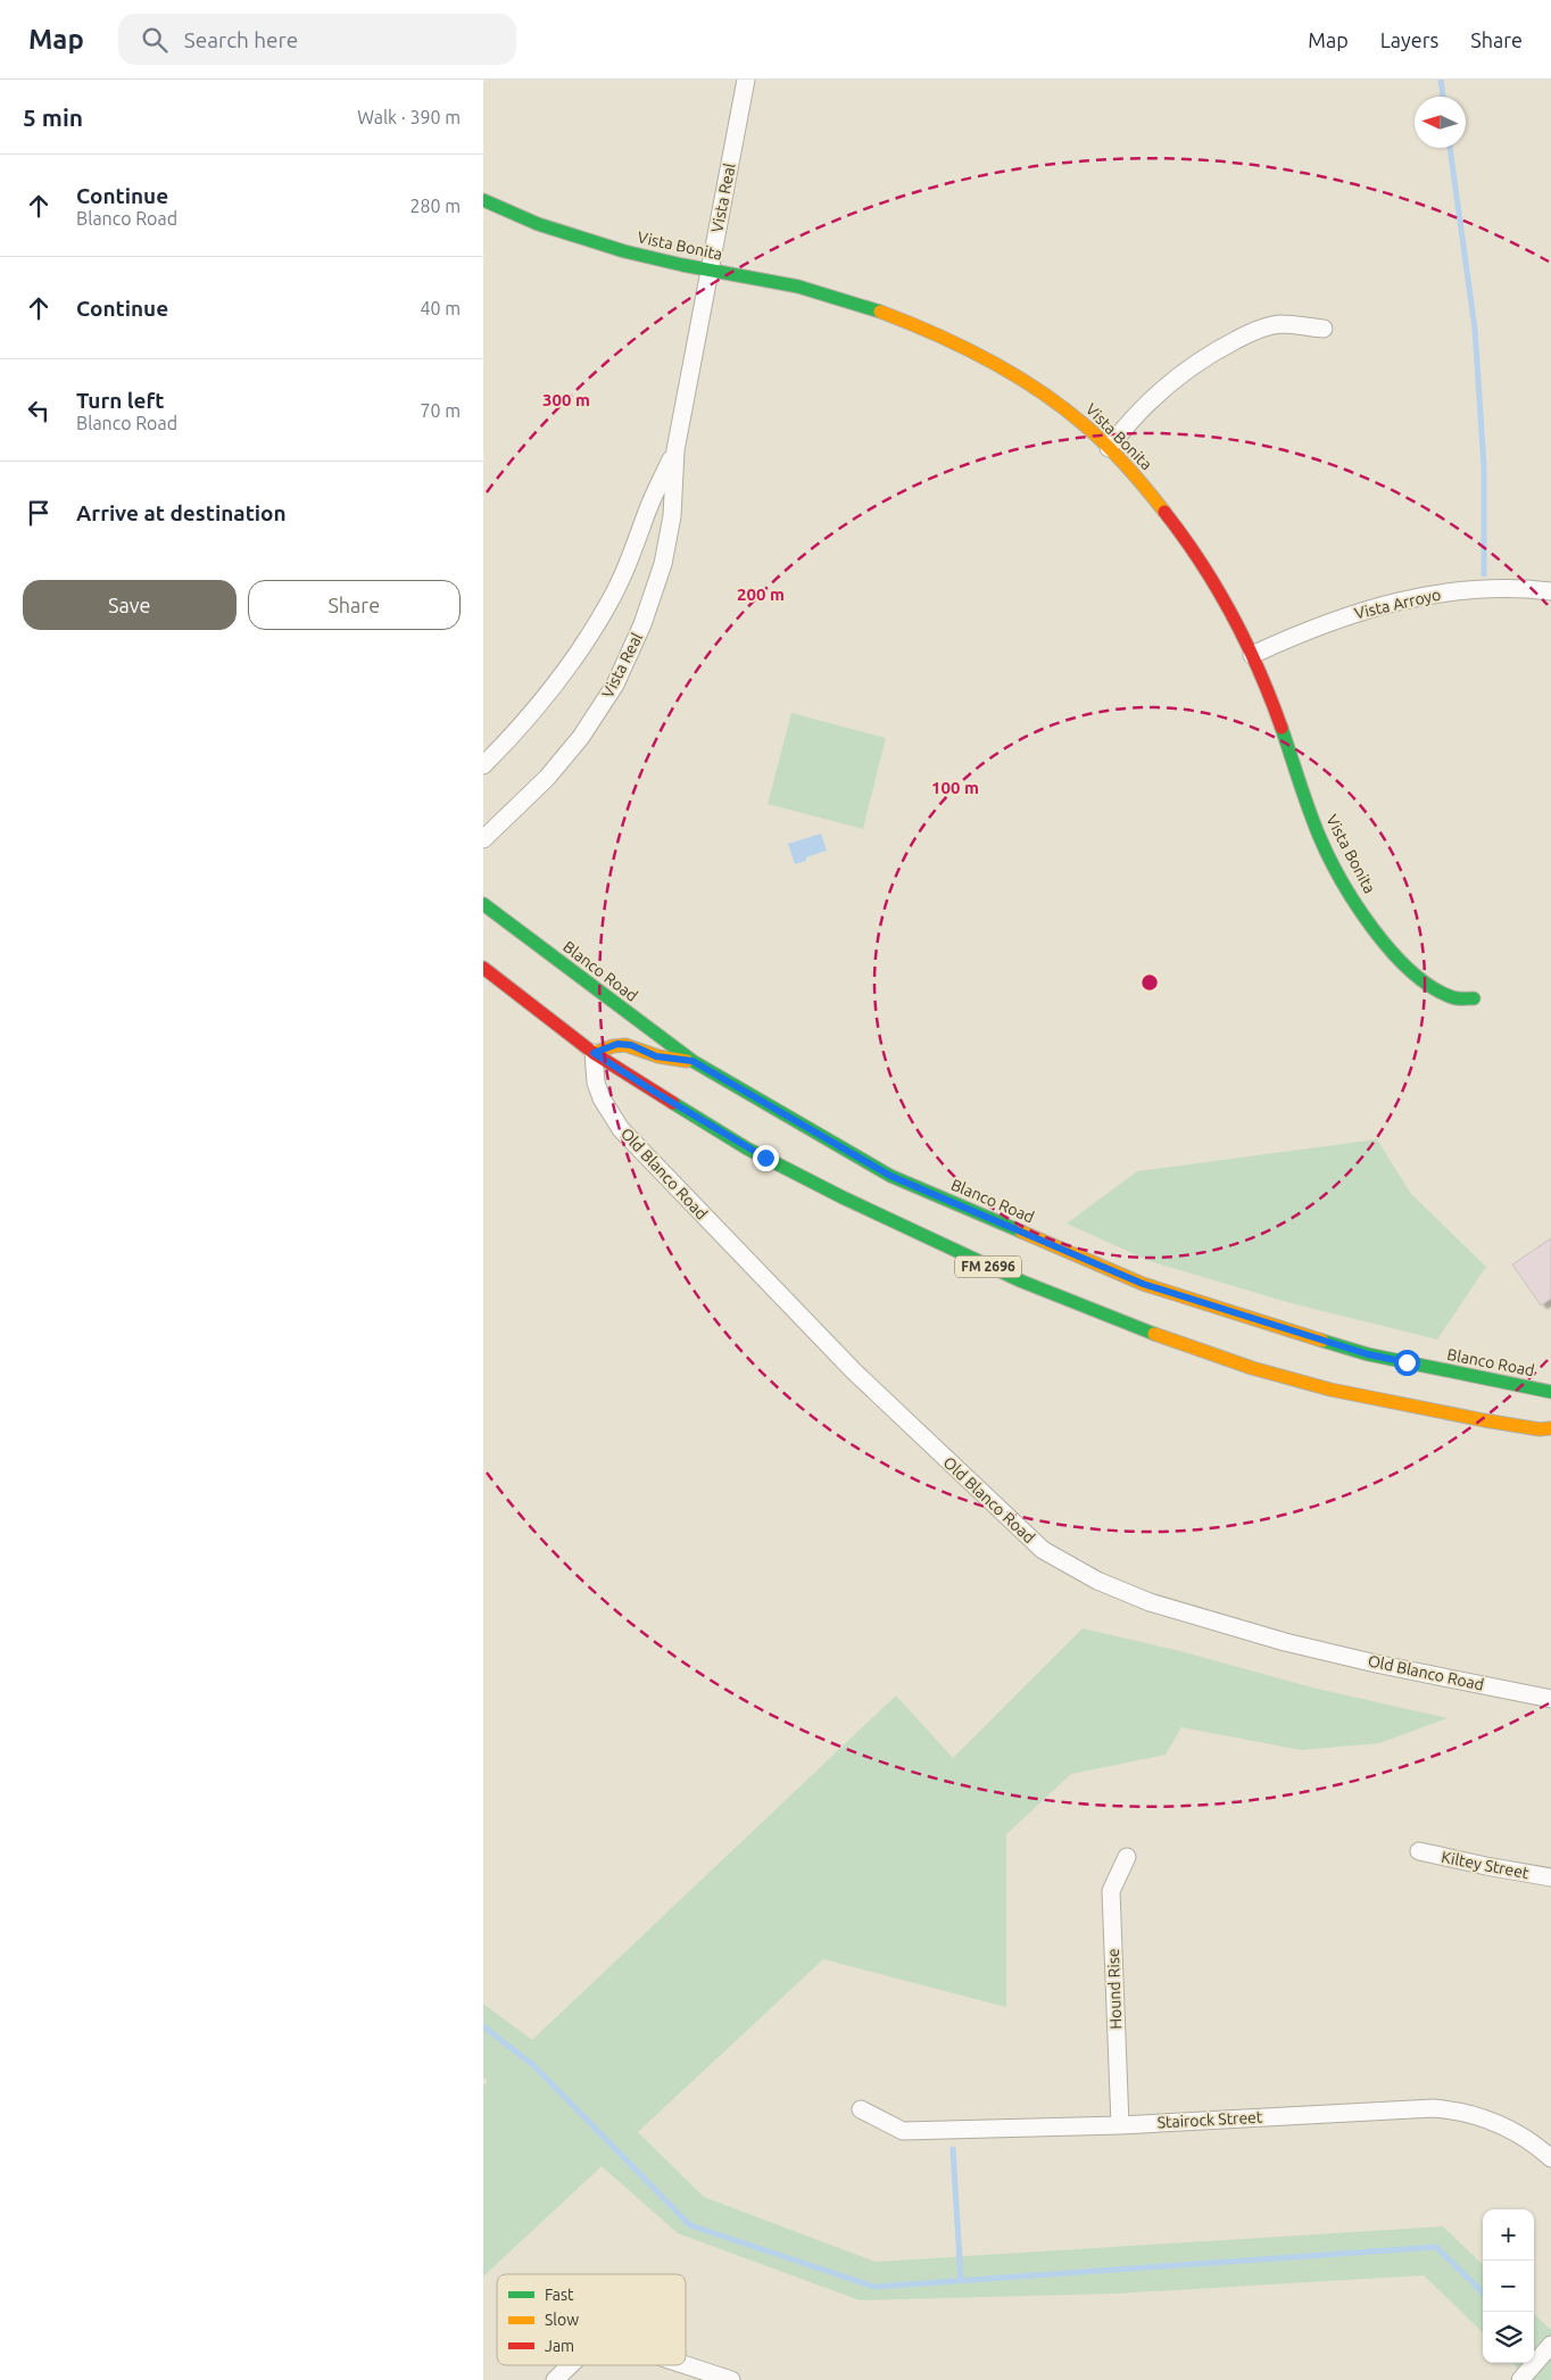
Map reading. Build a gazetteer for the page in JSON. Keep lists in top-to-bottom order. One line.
{"streets":{"main road":["Vista Bonita","Blanco Road","FM 2696"],"street":["Vista Real","Vista Arroyo","Old Blanco Road","Kiltey Street","Hound Rise","Stairock Street"]},"crossings":[["Vista Real","Vista Bonita"],["Vista Bonita","Vista Arroyo"],["Old Blanco Road","FM 2696"],["Hound Rise","Stairock Street"]],"legend":["Fast","Slow","Jam"],"north":"left","page":{"header":"Map","search":"Search here","nav":["Map","Layers","Share"],"heading":["5 min","Walk · 390 m"],"list":[["Continue","Blanco Road","280 m"],["Continue","40 m"],["Turn left","Blanco Road","70 m"],"Arrive at destination"],"buttons":["Save","Share"],"map_buttons":["+","−"]},"rings":["300 m","200 m","100 m"]}
